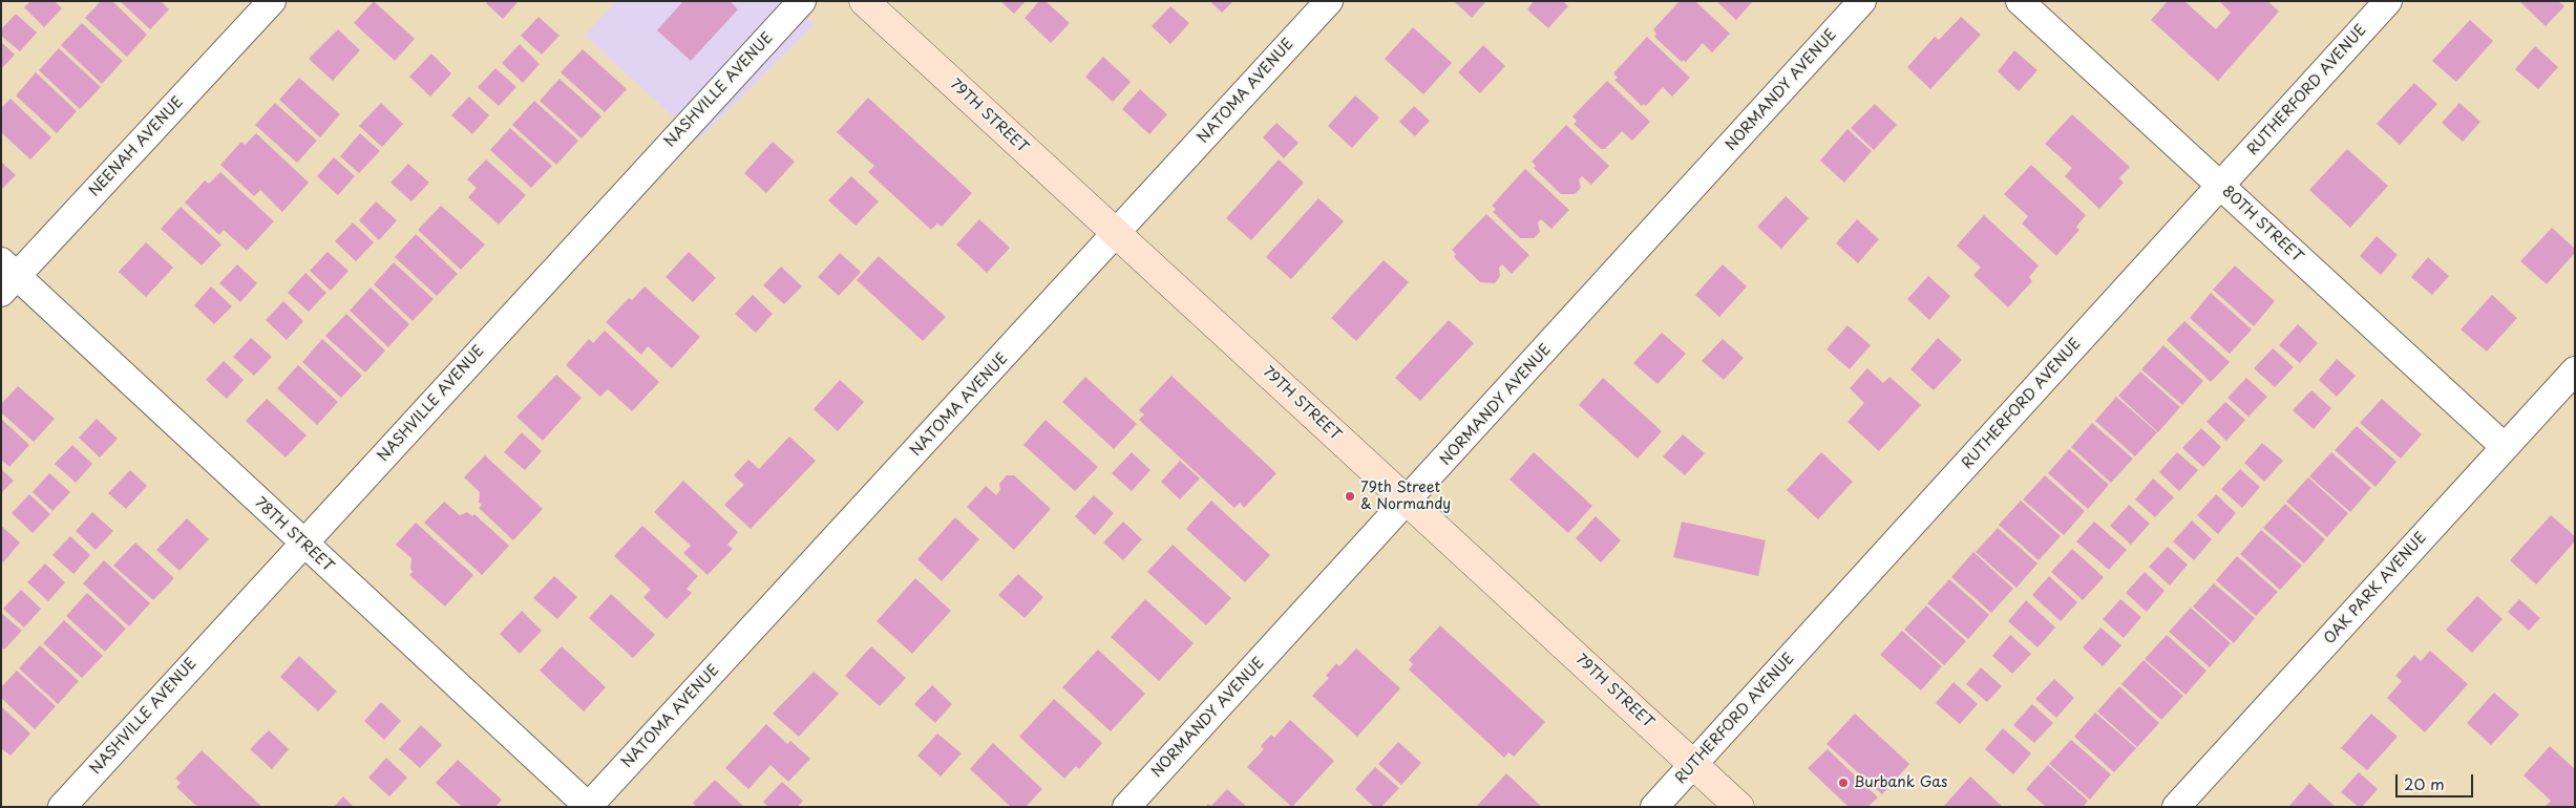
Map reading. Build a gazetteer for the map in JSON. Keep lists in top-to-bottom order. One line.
{"streets":{"main road":["79TH STREET"],"street":["NASHVILLE AVENUE","NORMANDY AVENUE","RUTHERFORD AVENUE","NATOMA AVENUE","NEENAH AVENUE","80TH STREET","78TH STREET","OAK PARK AVENUE"]},"crossings":[["NASHVILLE AVENUE","78TH STREET"],["NORMANDY AVENUE","79TH STREET"],["RUTHERFORD AVENUE","79TH STREET"],["RUTHERFORD AVENUE","80TH STREET"],["NATOMA AVENUE","79TH STREET"],["NATOMA AVENUE","78TH STREET"],["NEENAH AVENUE","78TH STREET"],["80TH STREET","OAK PARK AVENUE"]],"places":["79th Street & Normandy","Burbank Gas"],"scale_bar":"20 m"}
